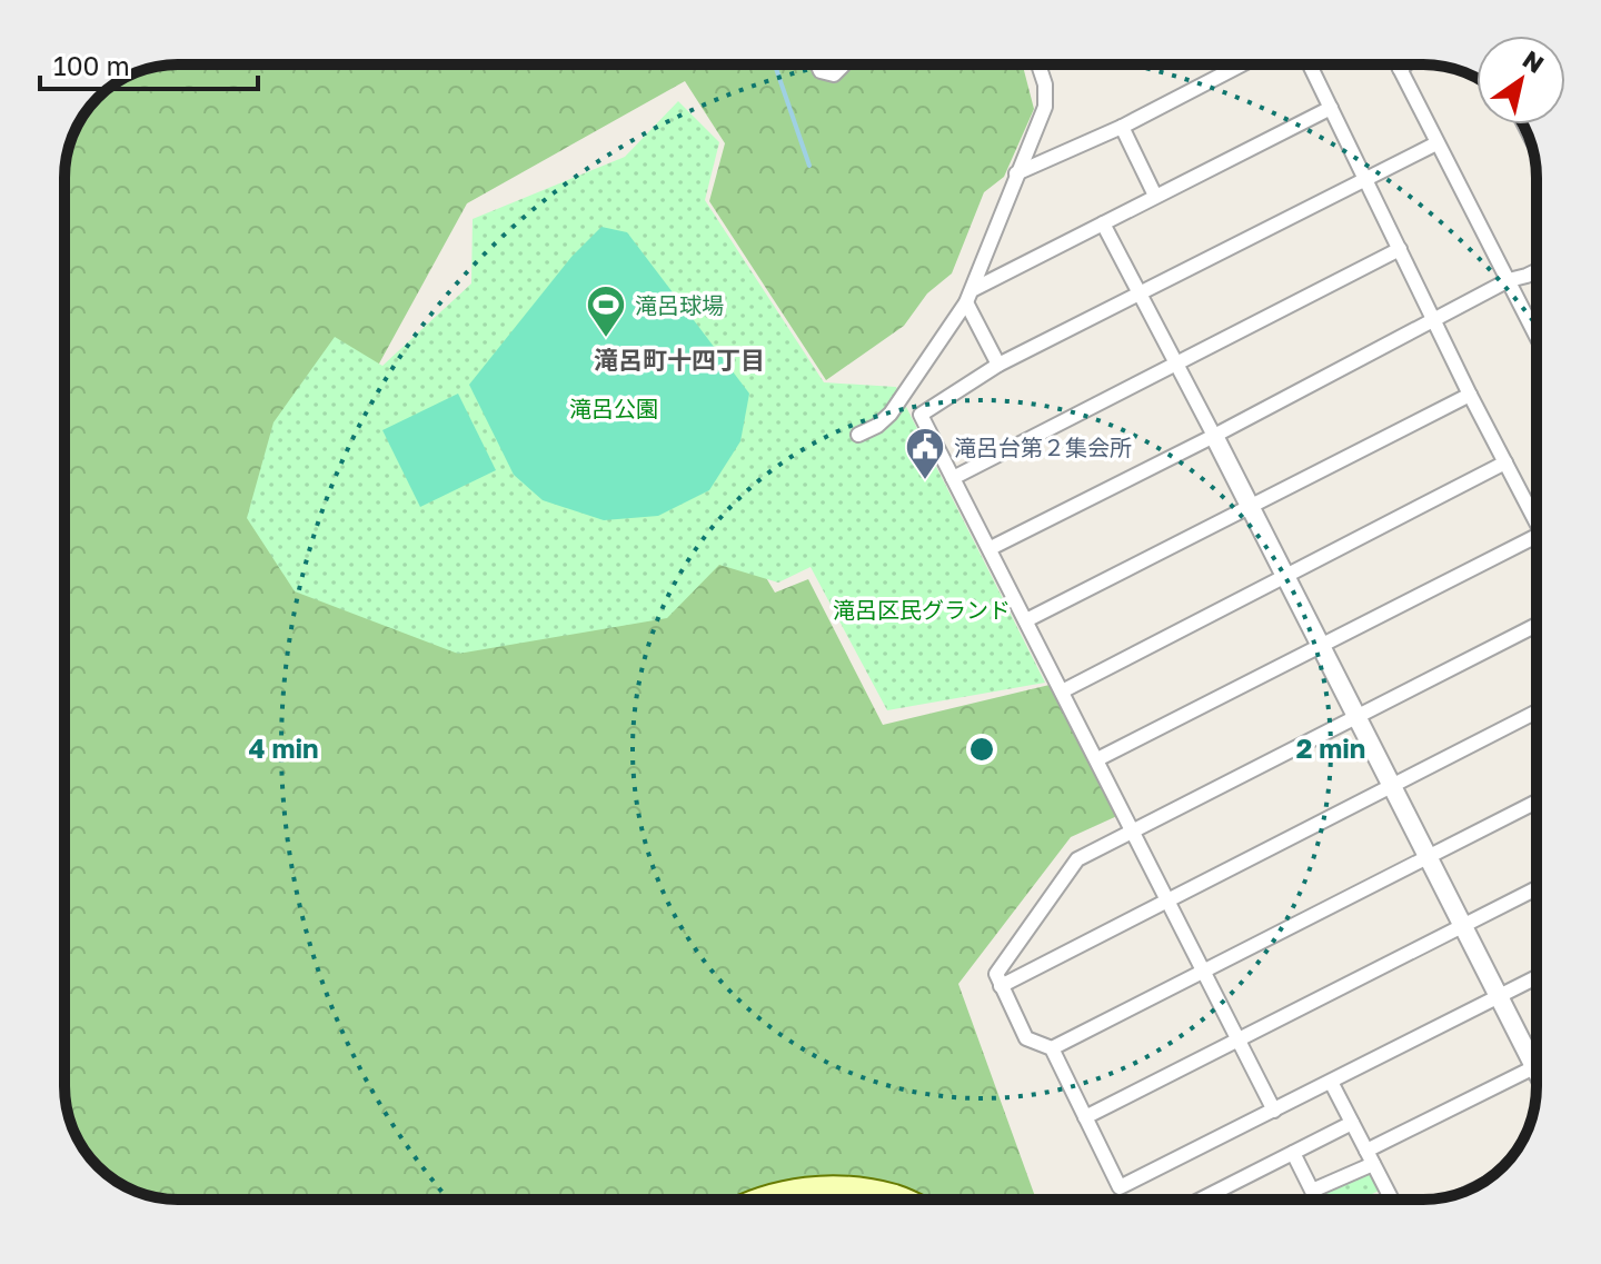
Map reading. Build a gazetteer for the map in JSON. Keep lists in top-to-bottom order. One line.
{"districts":["滝呂町十四丁目"],"parks":["滝呂公園","滝呂区民グランド"],"places":{"sports":["滝呂球場"],"public building":["滝呂台第２集会所"]},"scale_bar":"100 m","north":"top right","rings":["2 min","4 min"]}
